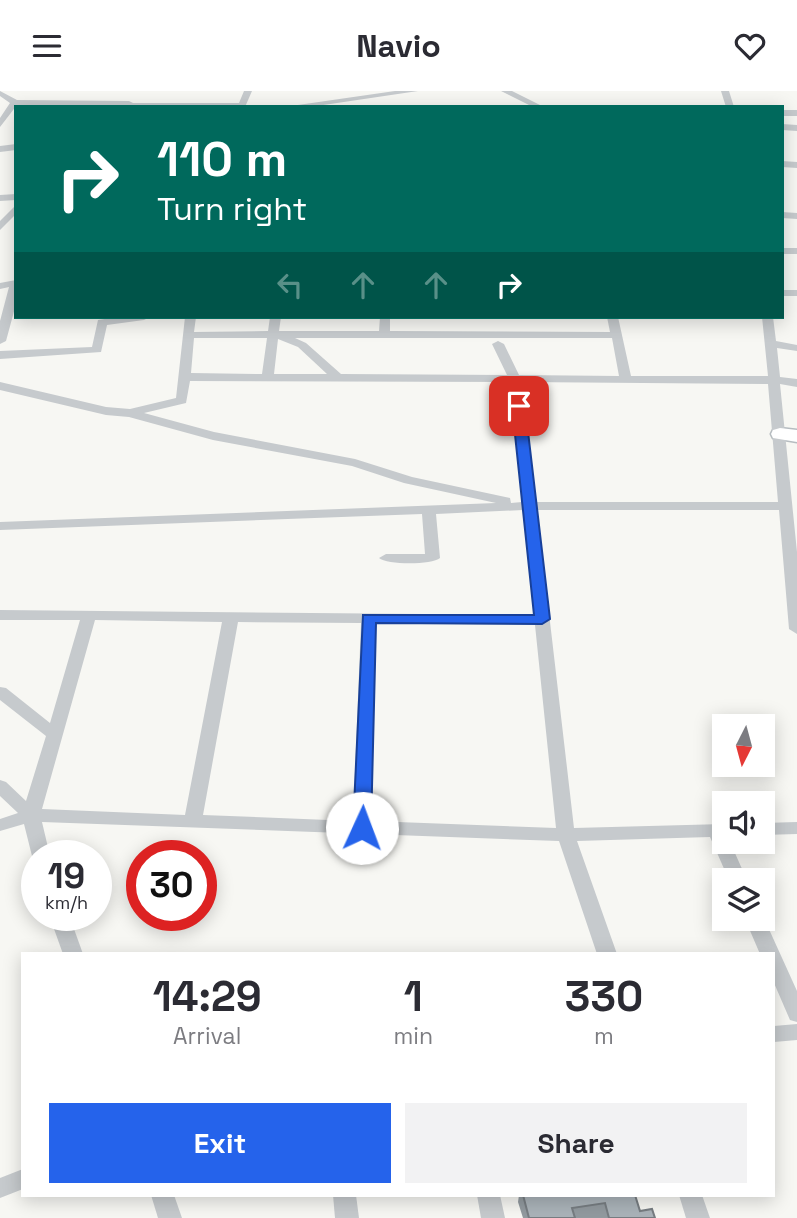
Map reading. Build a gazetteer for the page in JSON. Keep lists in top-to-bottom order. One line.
{"north":"bottom","page":{"header":"Navio","turn":["110 m","Turn right"],"speed":"19 km/h","limit":"30","eta":["14:29","Arrival","1","min","330","m"],"buttons":["Exit","Share"]}}
